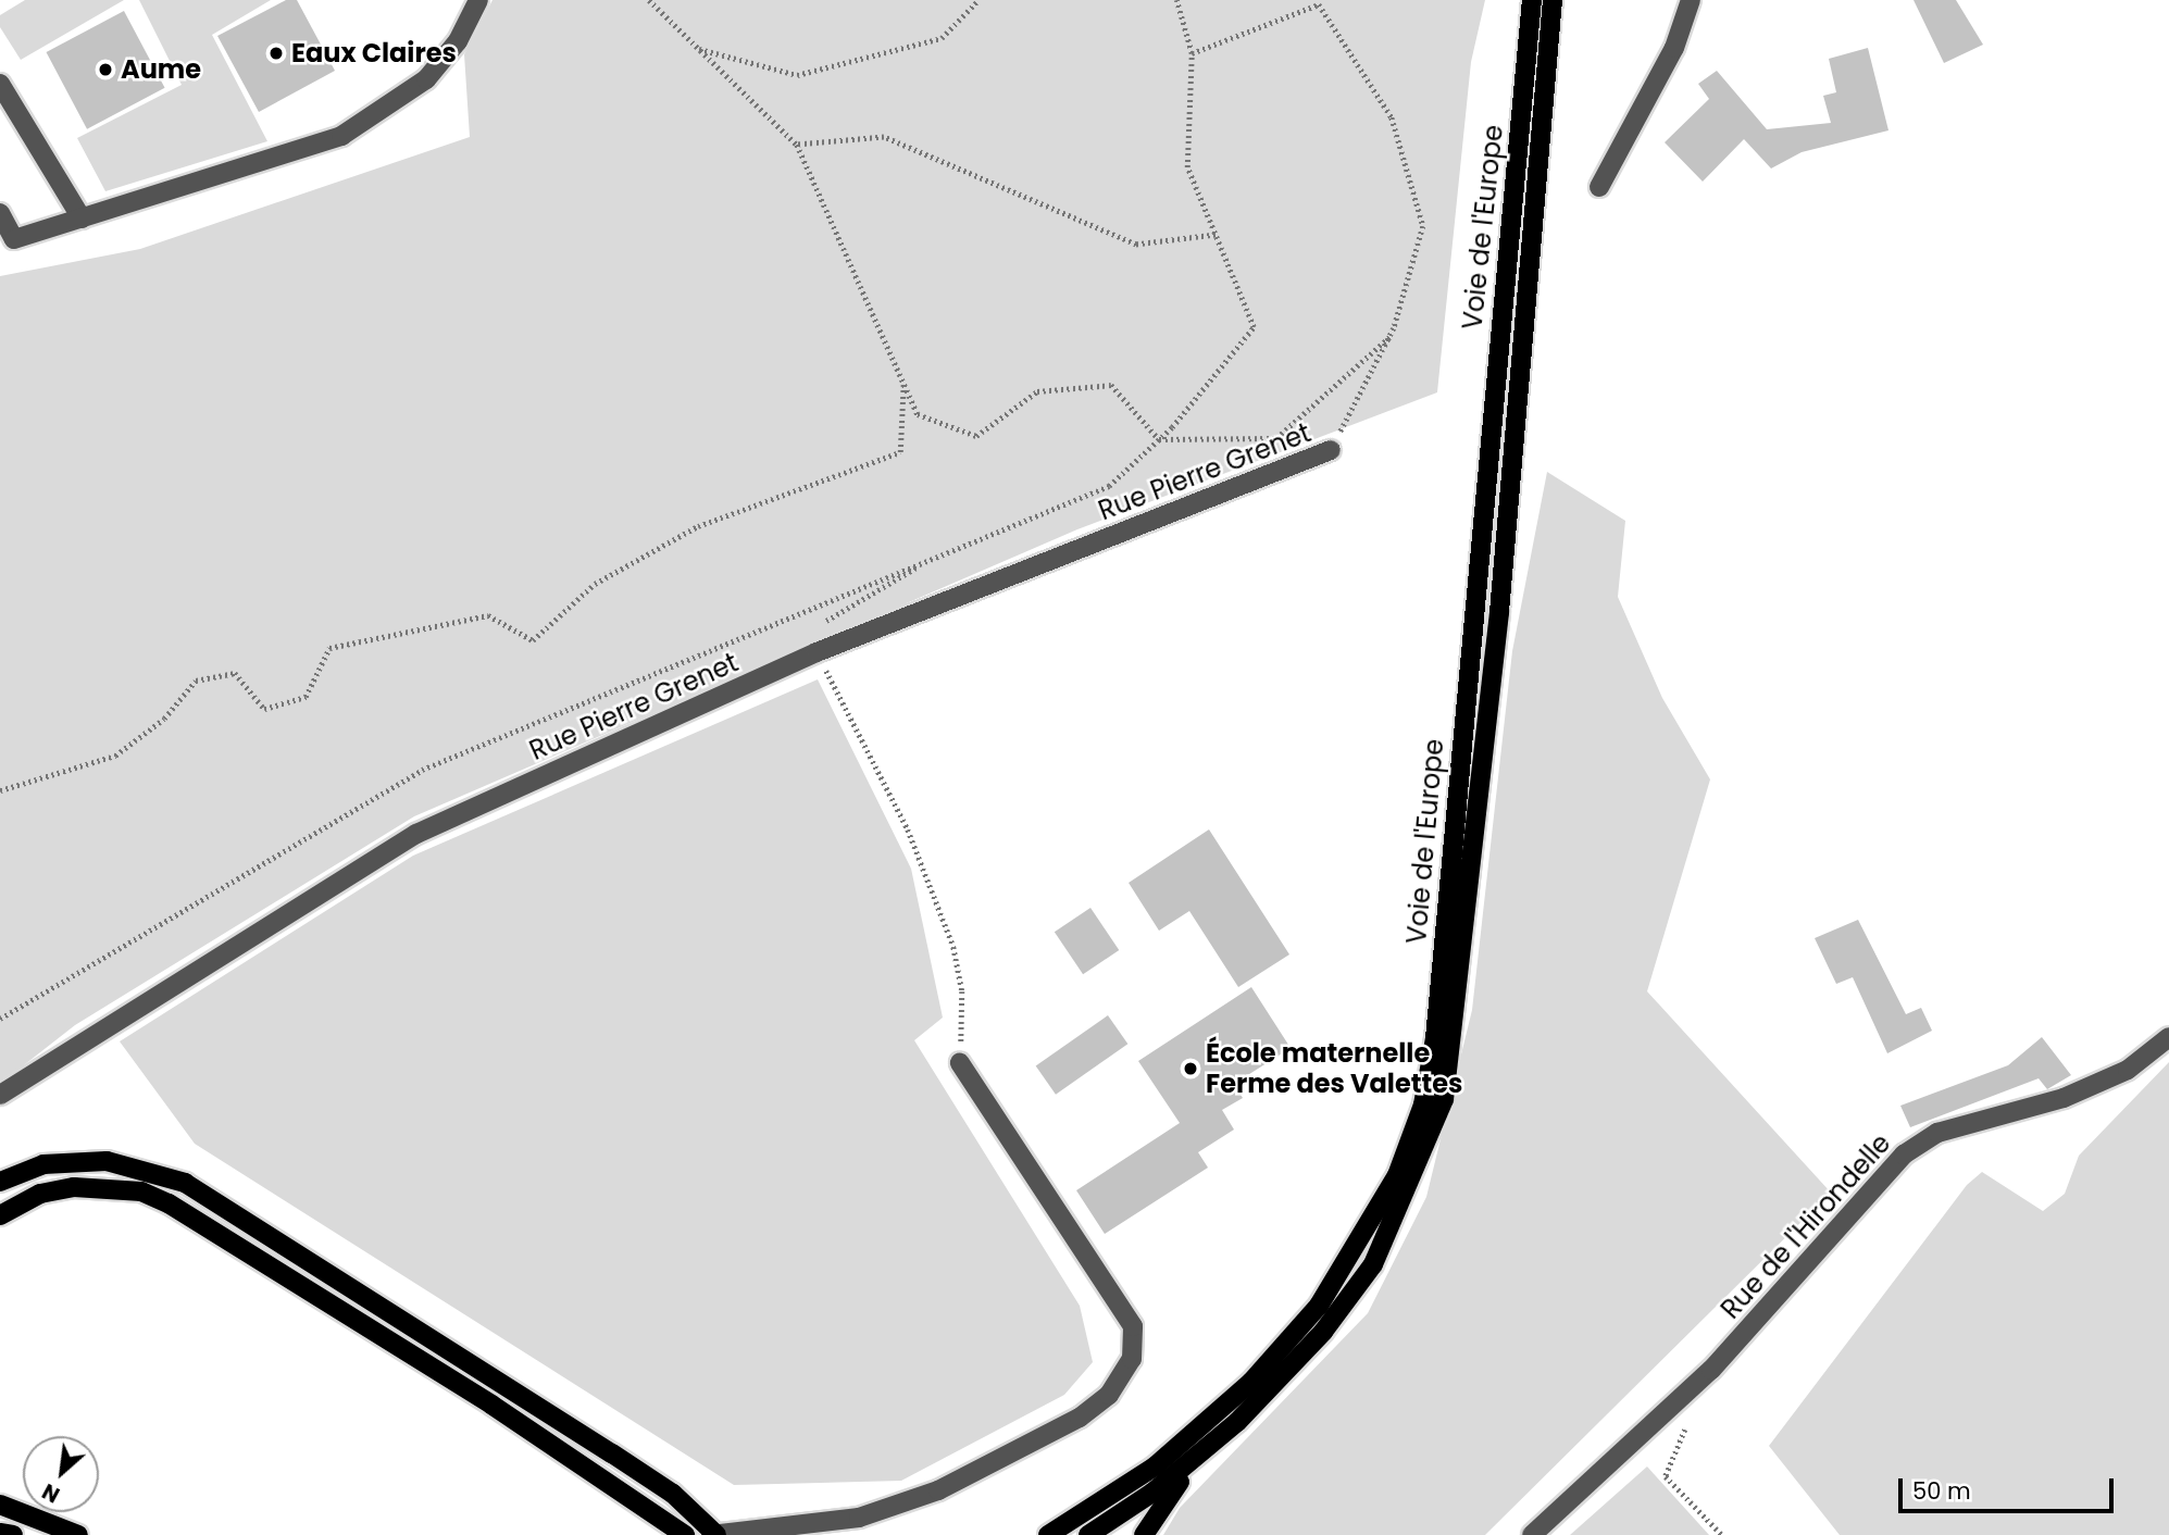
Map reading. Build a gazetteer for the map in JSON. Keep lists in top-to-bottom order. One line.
{"streets":{"main road":["Voie de l'Europe"],"street":["Rue Pierre Grenet","Rue de l'Hirondelle"]},"places":["Eaux Claires","Aume","École maternelle Ferme des Valettes"],"scale_bar":"50 m","north":"bottom left"}
